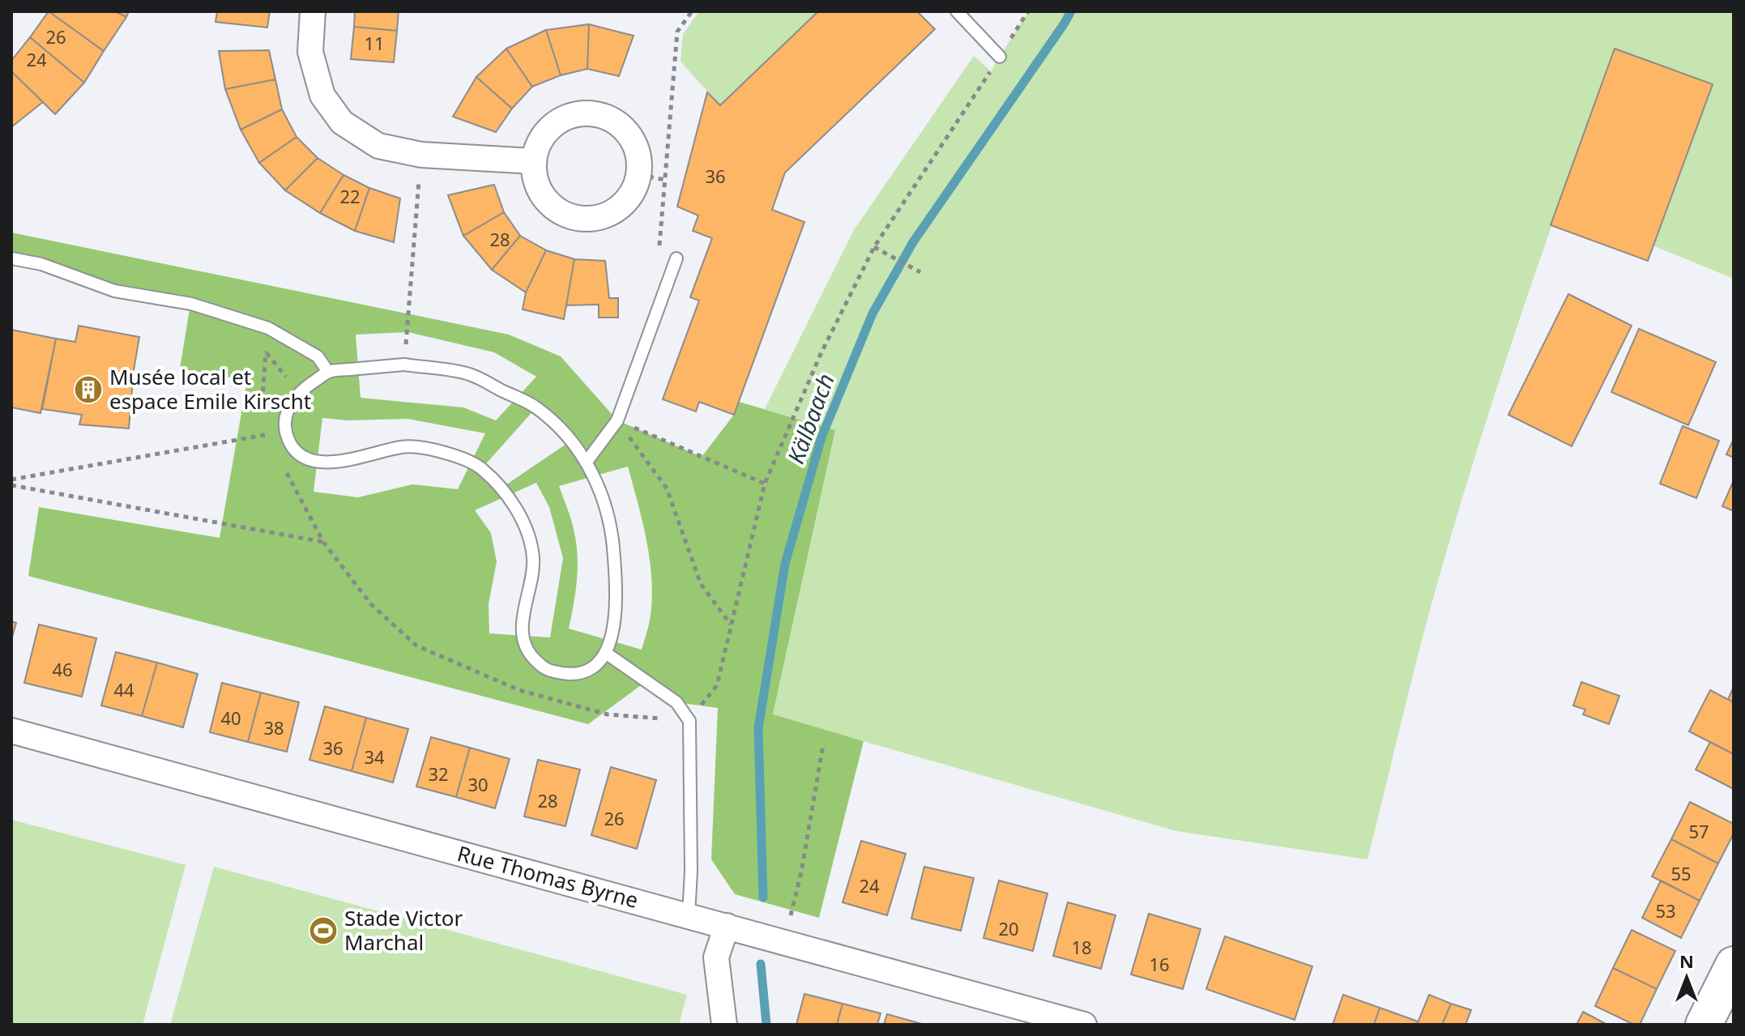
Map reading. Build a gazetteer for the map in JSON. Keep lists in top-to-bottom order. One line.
{"streets":{"street":["Rue Thomas Byrne"]},"water":["Kälbaach"],"places":{"building":["Musée local et espace Emile Kirscht"],"sports":["Stade Victor Marchal"]},"house_numbers":["26","11","24","36","22","28","46","44","40","38","36","34","32","30","28","26","57","55","24","53","20","18","16"],"north":"top"}
